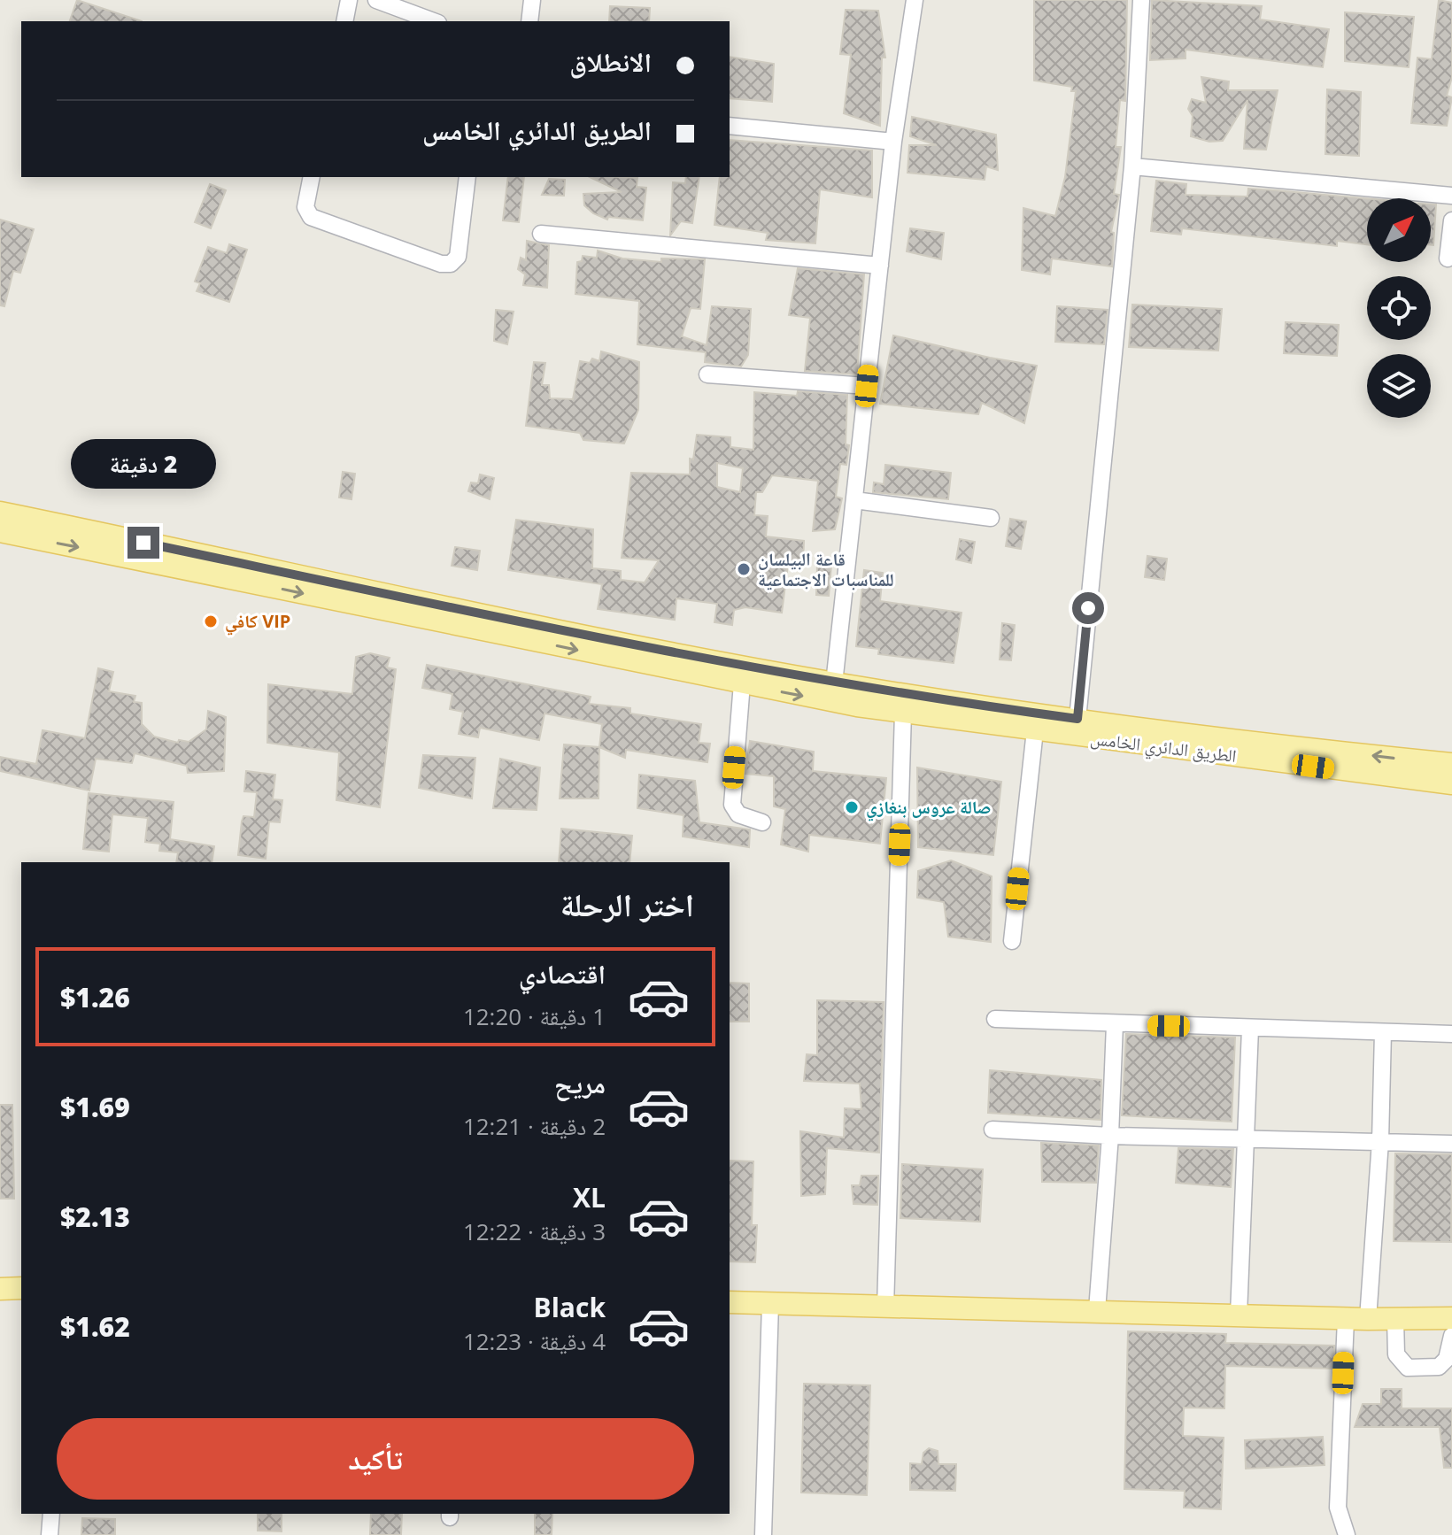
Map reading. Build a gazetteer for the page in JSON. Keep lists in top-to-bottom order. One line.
{"streets":{"main road":["الطريق الدائري الخامس"]},"places":["قاعة البيلسان للمناسبات الاجتماعية","كافي VIP","صالة عروس بنغازي"],"north":"top right","page":{"banner":["الانطلاق","الطريق الدائري الخامس"],"bubble":"2 دقيقة","heading":"اختر الرحلة","list":[{"name":"اقتصادي","note":"1 دقيقة · 12:20","value":"$1.26"},{"name":"مريح","note":"2 دقيقة · 12:21","value":"$1.69"},{"name":"XL","note":"3 دقيقة · 12:22","value":"$2.13"},{"name":"Black","note":"4 دقيقة · 12:23","value":"$1.62"}],"buttons":"تأكيد"}}
